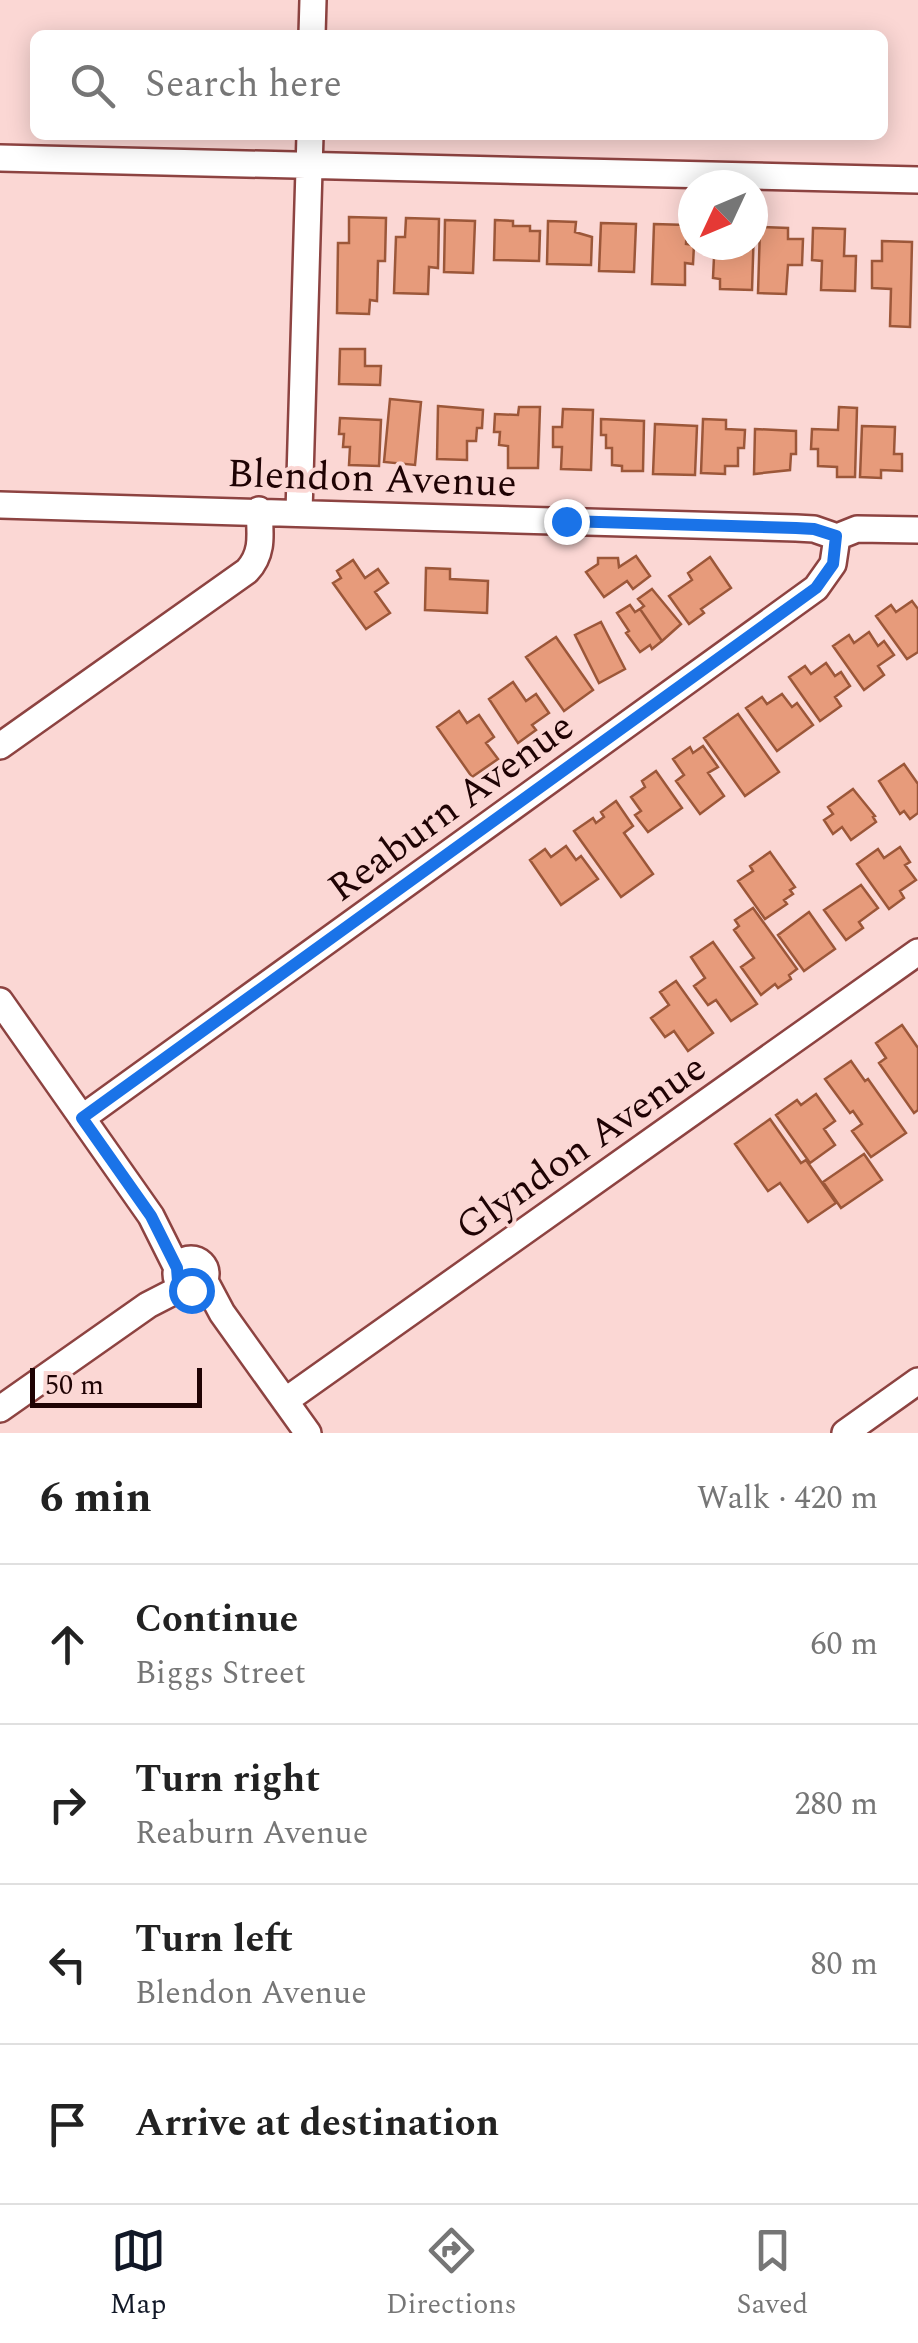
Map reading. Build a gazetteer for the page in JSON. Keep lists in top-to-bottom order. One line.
{"streets":{"street":["Blendon Avenue","Reaburn Avenue","Glyndon Avenue"]},"crossings":[["Blendon Avenue","Reaburn Avenue"]],"scale_bar":"50 m","north":"bottom left","page":{"search":"Search here","scale":"50 m","heading":["6 min","Walk · 420 m"],"list":[["Continue","Biggs Street","60 m"],["Turn right","Reaburn Avenue","280 m"],["Turn left","Blendon Avenue","80 m"],"Arrive at destination"],"nav":["Map","Directions","Saved"]}}
